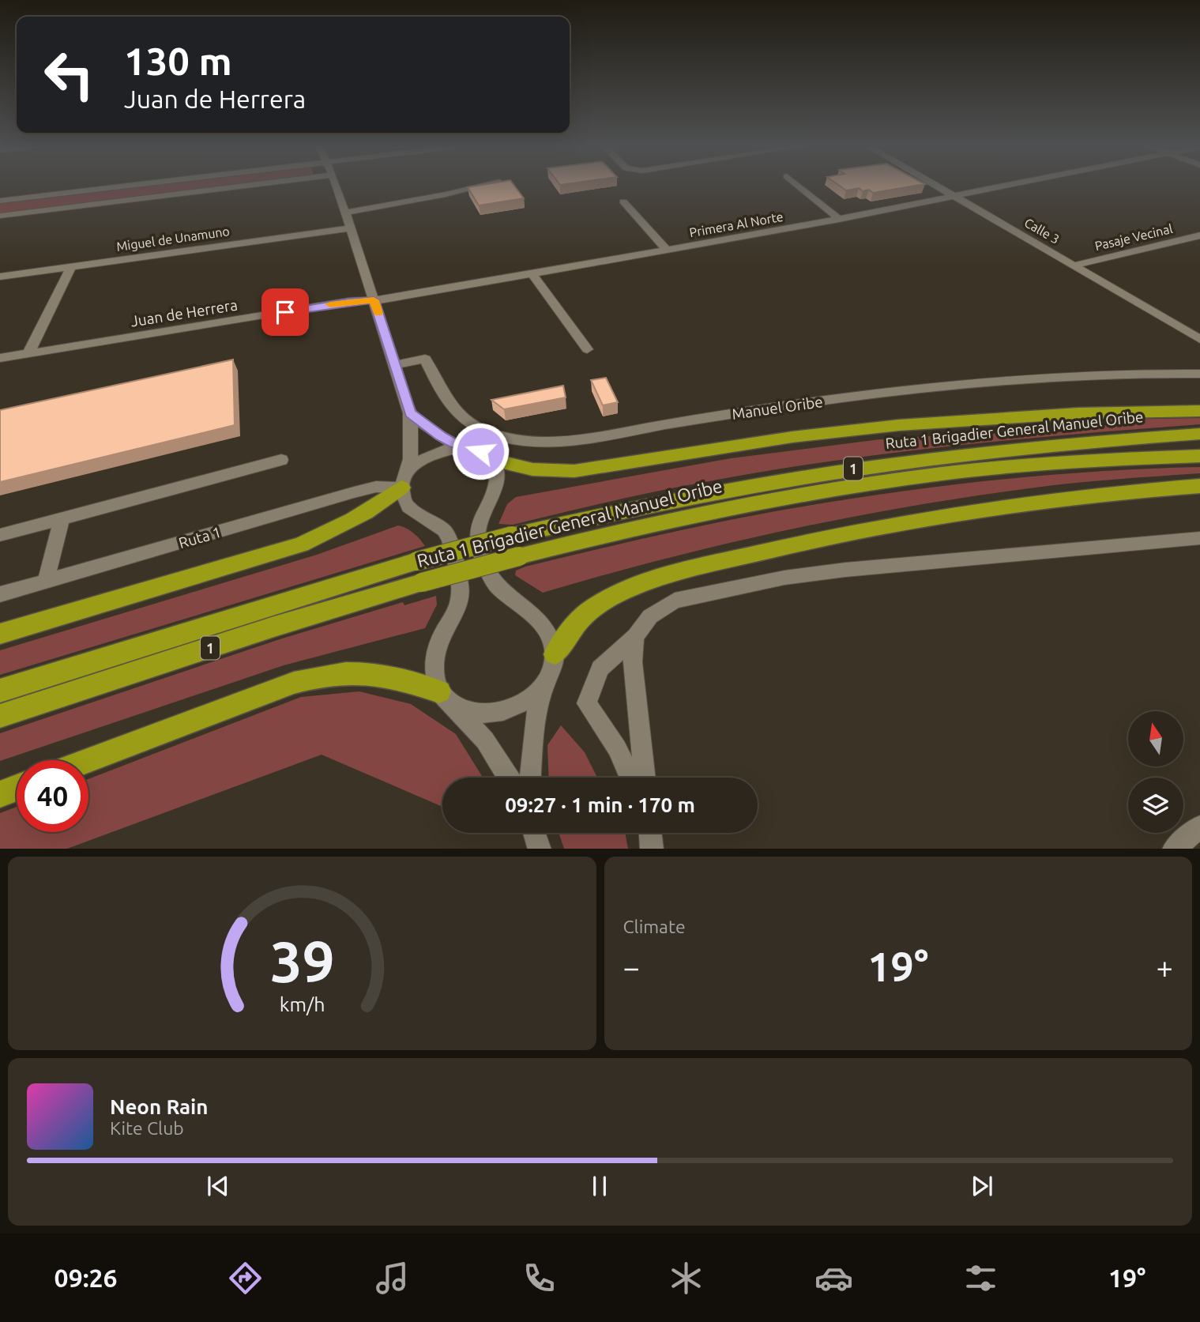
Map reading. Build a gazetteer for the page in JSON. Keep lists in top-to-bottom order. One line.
{"streets":{"highway":["Ruta 1 Brigadier General Manuel Oribe","1"],"street":["Primera Al Norte","Calle 3","Pasaje Vecinal","Miguel de Unamuno","Juan de Herrera","Manuel Oribe","Ruta 1"]},"crossings":[["Primera Al Norte","Calle 3"],["Primera Al Norte","Juan de Herrera"],["Calle 3","Pasaje Vecinal"]],"north":"top","page":{"turn":["130 m","Juan de Herrera"],"limit":"40","trip":"09:27 · 1 min · 170 m","tile":"Climate","heat":["−","19°","+"],"song":["Neon Rain","Kite Club"],"tabs":["09:26","19°"],"gauge":["39","km/h"]}}
